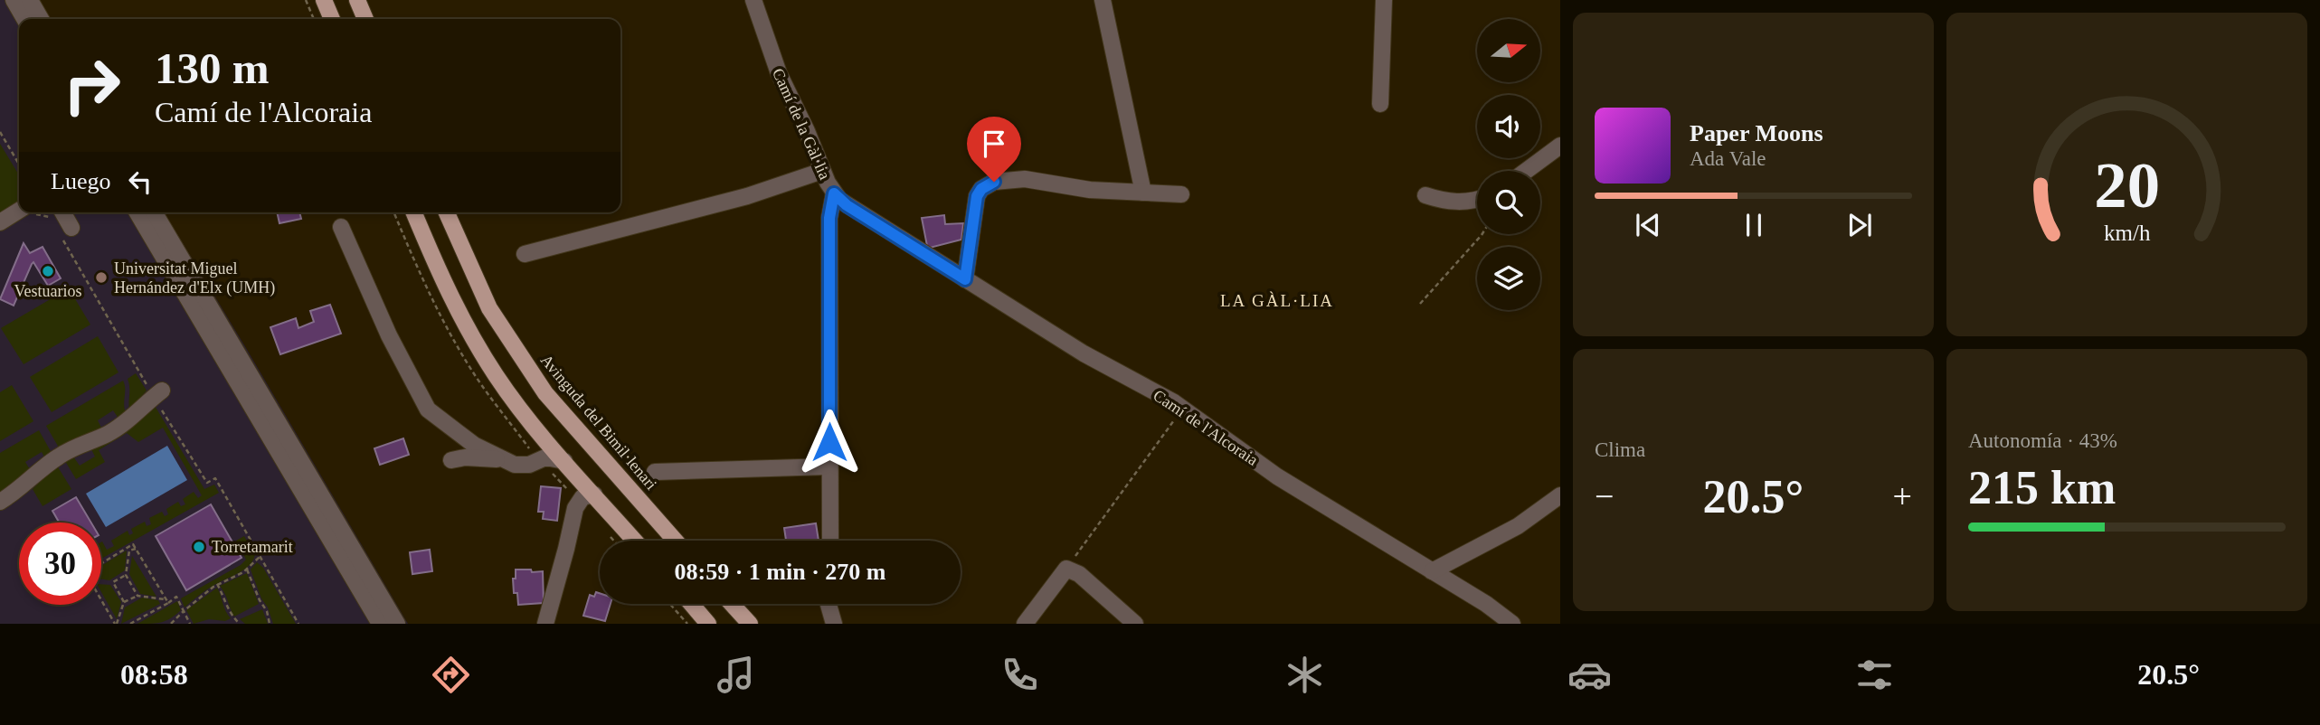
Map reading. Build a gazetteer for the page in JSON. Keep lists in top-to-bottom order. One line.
{"streets":{"main road":["Avinguda del Bimil·lenari"],"street":["Camí de la Gàl·lia","Camí de l'Alcoraia"]},"crossings":[["Camí de la Gàl·lia","Camí de l'Alcoraia"]],"districts":["LA GÀL·LIA"],"places":["Vestuarios","Universitat Miguel Hernández d'Elx (UMH)","Torretamarit"],"north":"right","page":{"turn":["130 m","Camí de l'Alcoraia"],"song":["Paper Moons","Ada Vale"],"then":"Luego","tile":["Clima",["Autonomía · 43%","215 km"]],"heat":["−","20.5°","+"],"limit":"30","trip":"08:59 · 1 min · 270 m","tabs":["08:58","20.5°"],"gauge":["20","km/h"]}}
